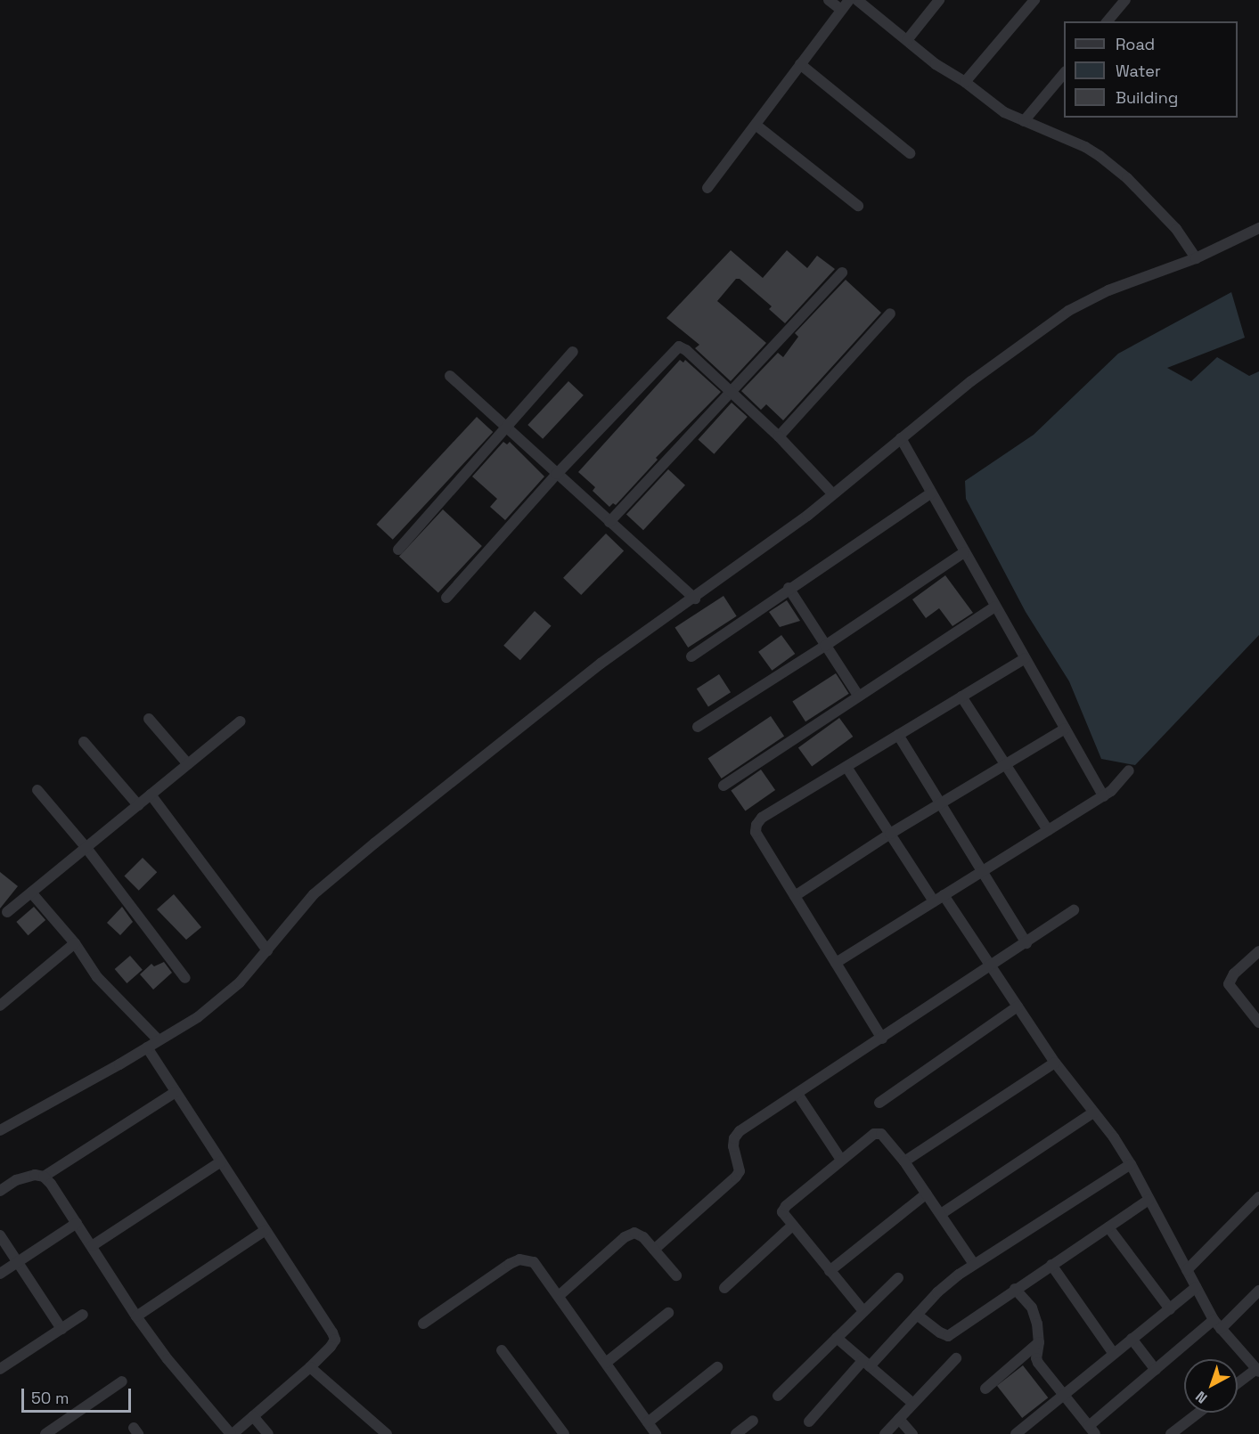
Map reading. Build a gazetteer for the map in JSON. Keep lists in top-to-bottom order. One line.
{"legend":["Road","Water","Building"],"scale_bar":"50 m","north":"bottom left"}
